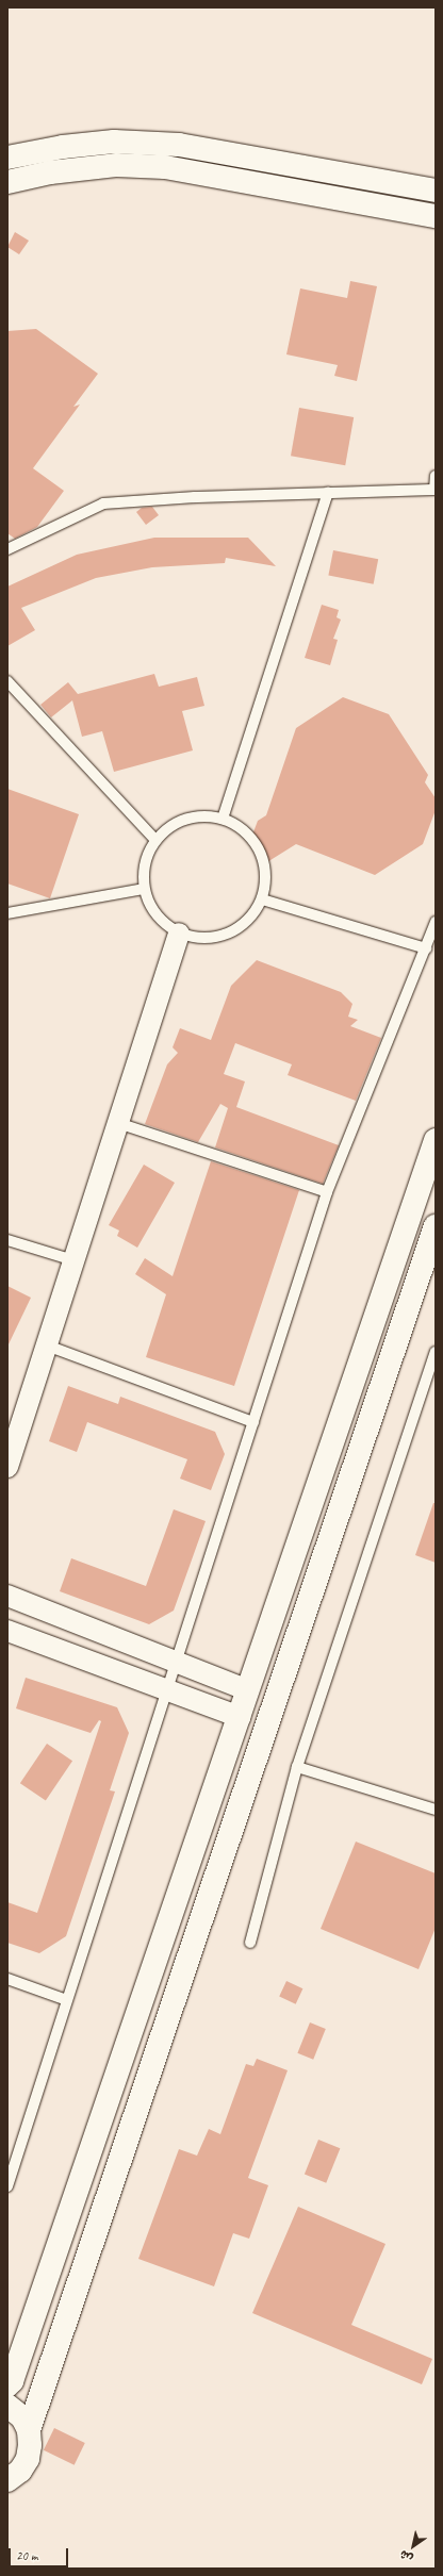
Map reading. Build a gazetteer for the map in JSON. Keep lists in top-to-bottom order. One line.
{"scale_bar":"20 m","north":"bottom left"}
